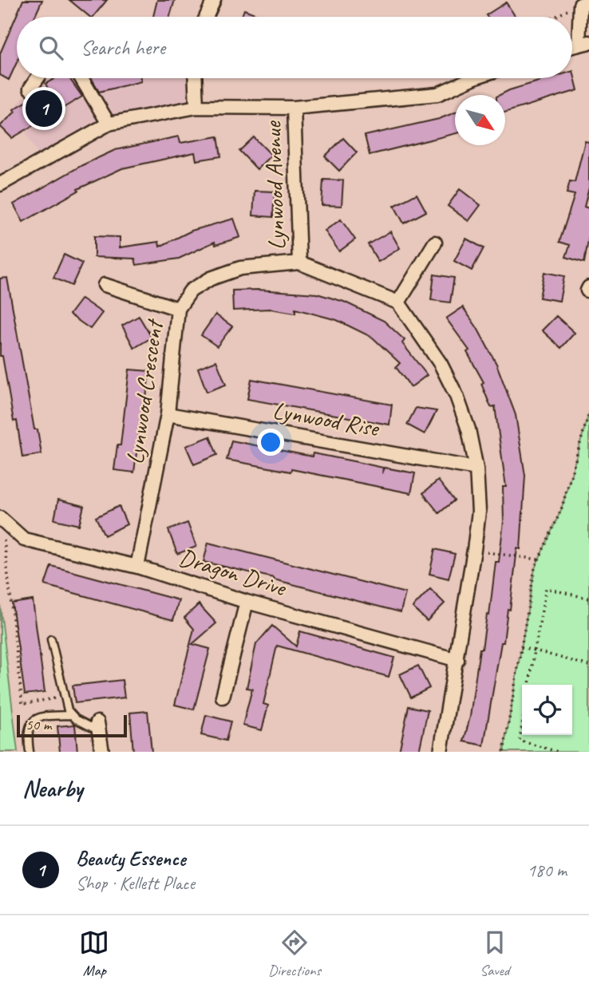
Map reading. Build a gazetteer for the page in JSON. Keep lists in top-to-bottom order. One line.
{"streets":{"street":["Lynwood Avenue","Lynwood Crescent","Lynwood Rise","Dragon Drive"]},"crossings":[["Lynwood Avenue","Lynwood Crescent"],["Lynwood Crescent","Lynwood Rise"],["Lynwood Crescent","Dragon Drive"]],"scale_bar":"50 m","north":"bottom right","page":{"search":"Search here","pins":"1","scale":"50 m","heading":"Nearby","list":[{"mark":"1","name":"Beauty Essence","note":"Shop · Kellett Place","value":"180 m"}],"nav":["Map","Directions","Saved"]}}
